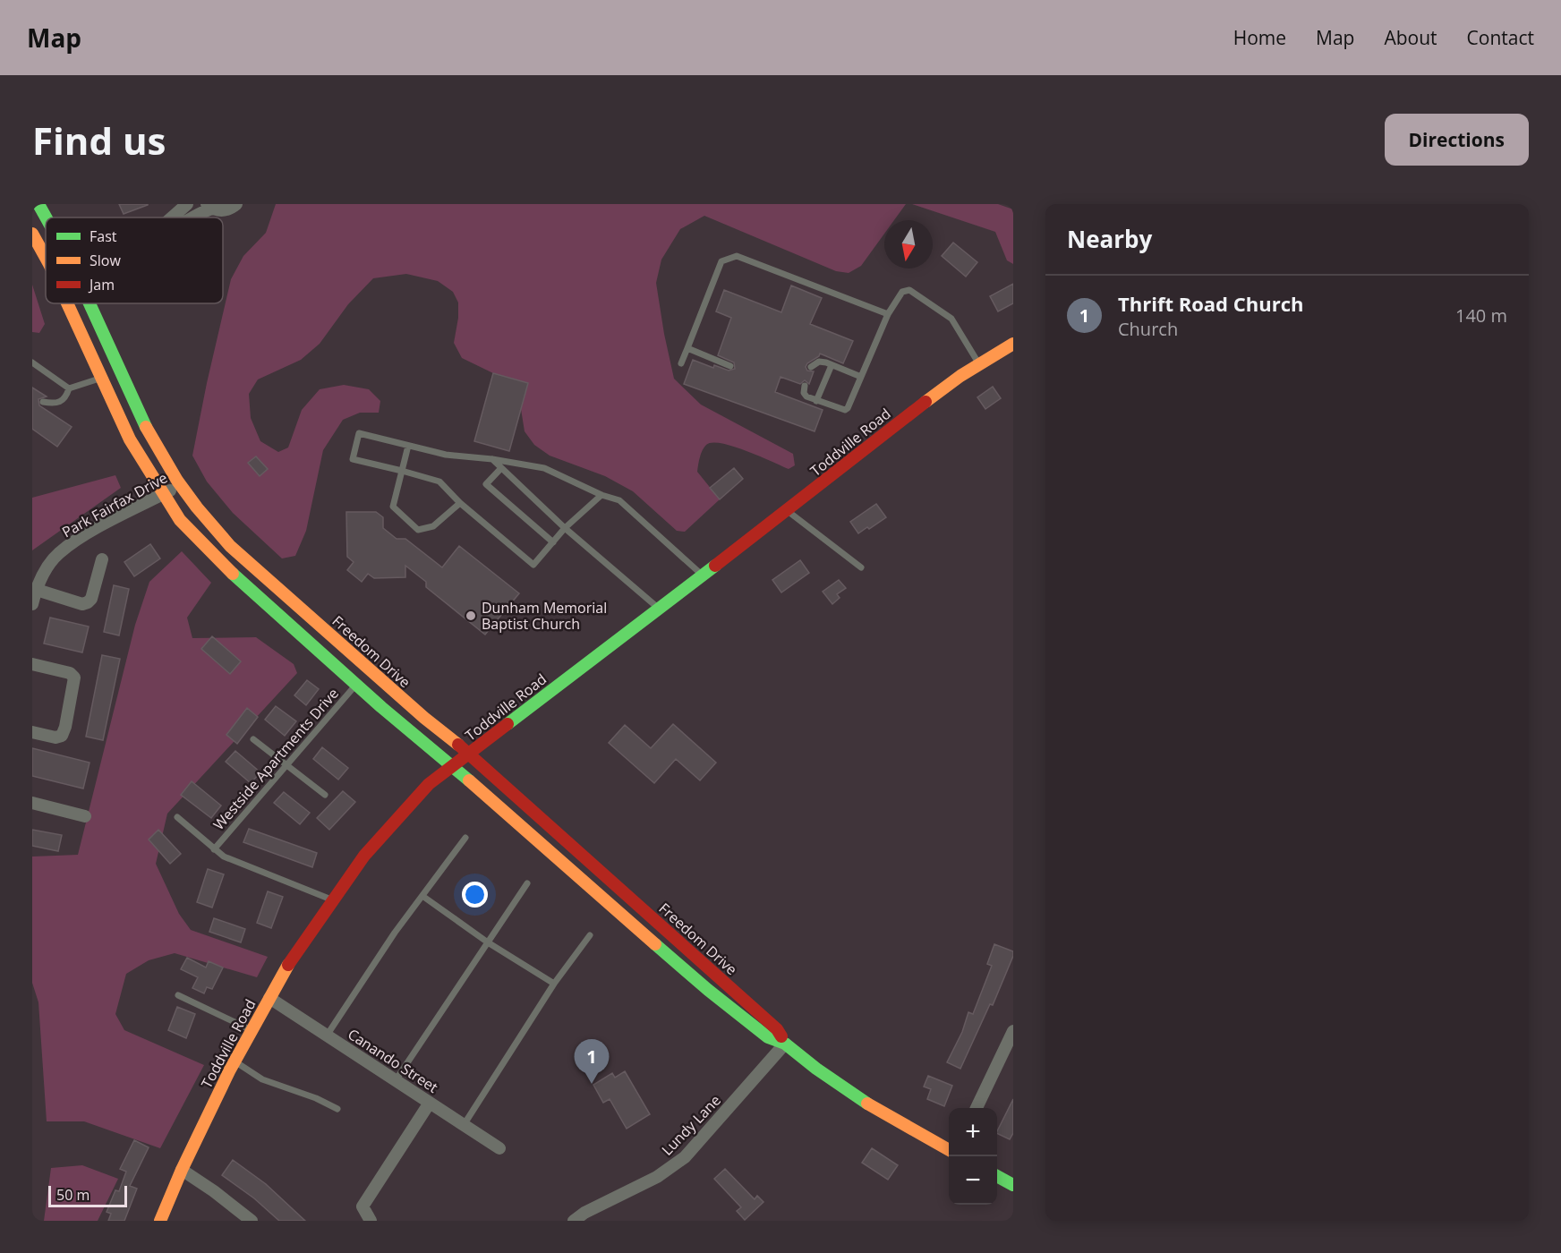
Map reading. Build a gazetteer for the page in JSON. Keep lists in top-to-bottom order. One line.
{"streets":{"main road":["Toddville Road","Freedom Drive"],"street":["Park Fairfax Drive","Canando Street","Lundy Lane"],"lane":["Westside Apartments Drive"]},"crossings":[["Toddville Road","Freedom Drive"],["Toddville Road","Canando Street"],["Park Fairfax Drive","Freedom Drive"],["Freedom Drive","Westside Apartments Drive"],["Freedom Drive","Lundy Lane"]],"places":["Dunham Memorial Baptist Church"],"legend":["Fast","Slow","Jam"],"scale_bar":"50 m","north":"bottom","page":{"header":"Map","nav":["Home","Map","About","Contact"],"buttons":"Directions","title":"Find us","heading":"Nearby","list":[{"mark":"1","name":"Thrift Road Church","note":"Church","value":"140 m"}],"pins":"1","map_buttons":["+","−"],"scale":"50 m"}}
